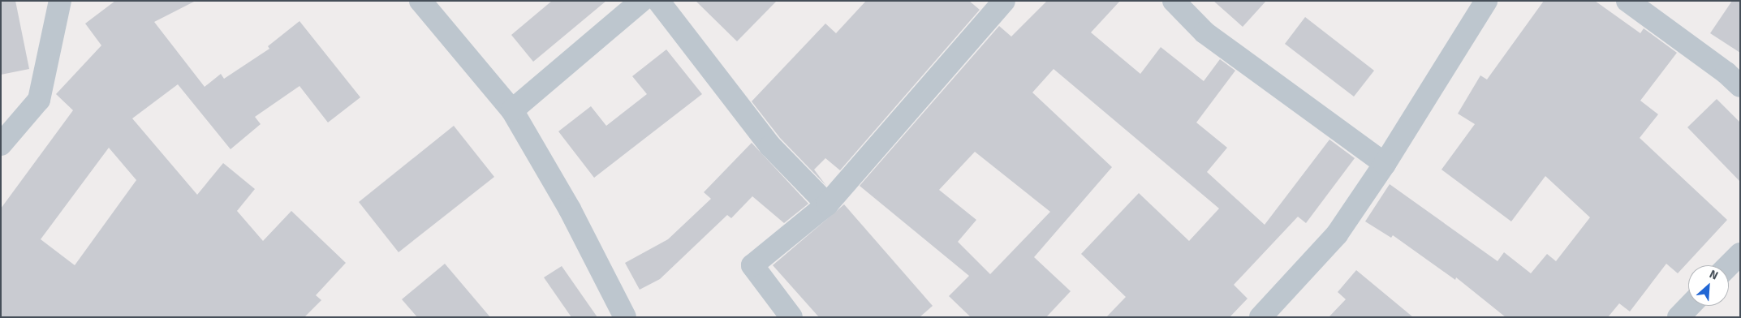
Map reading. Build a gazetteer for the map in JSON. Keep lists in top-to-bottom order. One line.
{"north":"top right"}
